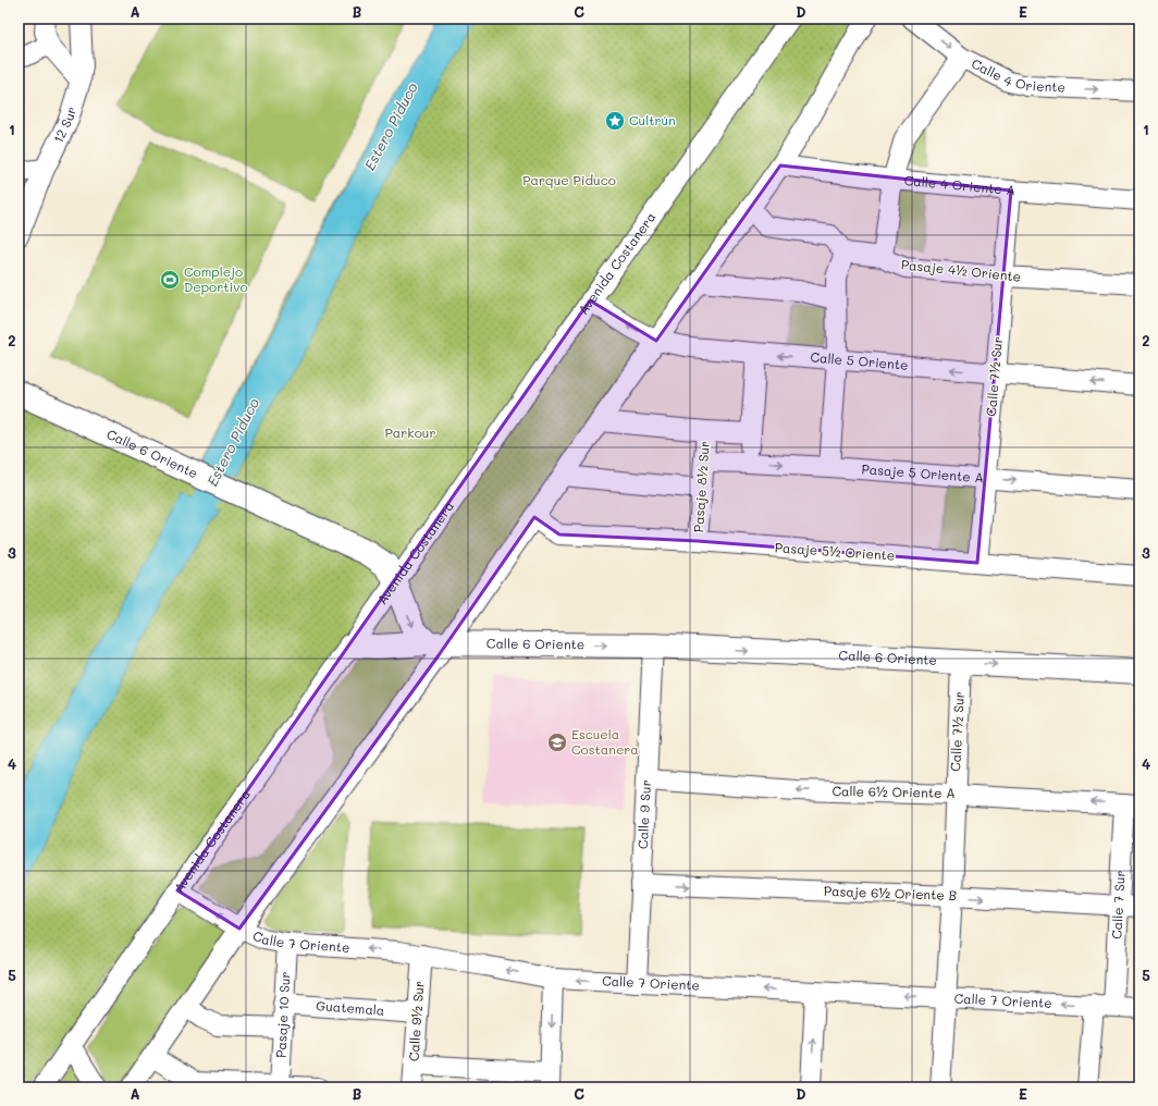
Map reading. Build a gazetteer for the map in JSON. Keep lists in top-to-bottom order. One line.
{"streets":{"main road":["Calle 6 Oriente"],"street":["Calle 4 Oriente","12 Sur","Calle 4 Oriente A","Avenida Costanera","Pasaje 4½ Oriente","Calle 5 Oriente","Calle 7½ Sur","Pasaje 5 Oriente A","Pasaje 8½ Sur","Pasaje 5½ Oriente","Calle 6½ Oriente A","Calle 9 Sur","Pasaje 6½ Oriente B","Calle 7 Sur","Calle 7 Oriente","Guatemala","Pasaje 10 Sur","Calle 9½ Sur"]},"crossings":[["Calle 4 Oriente A","Calle 7½ Sur"],["Avenida Costanera","Calle 5 Oriente"],["Avenida Costanera","Calle 6 Oriente"],["Avenida Costanera","Calle 7 Oriente"],["Pasaje 4½ Oriente","Calle 7½ Sur"],["Calle 5 Oriente","Calle 7½ Sur"],["Calle 7½ Sur","Calle 6 Oriente"],["Calle 7½ Sur","Pasaje 5 Oriente A"],["Calle 7½ Sur","Pasaje 5½ Oriente"],["Calle 7½ Sur","Calle 6½ Oriente A"],["Calle 7½ Sur","Pasaje 6½ Oriente B"],["Calle 7½ Sur","Calle 7 Oriente"],["Calle 6 Oriente","Calle 9 Sur"],["Pasaje 5 Oriente A","Pasaje 8½ Sur"],["Pasaje 8½ Sur","Pasaje 5½ Oriente"],["Calle 6½ Oriente A","Calle 9 Sur"],["Calle 6½ Oriente A","Calle 7 Sur"],["Calle 9 Sur","Pasaje 6½ Oriente B"],["Calle 9 Sur","Calle 7 Oriente"],["Pasaje 6½ Oriente B","Calle 7 Sur"],["Calle 7 Sur","Calle 7 Oriente"],["Calle 7 Oriente","Pasaje 10 Sur"],["Calle 7 Oriente","Calle 9½ Sur"],["Guatemala","Pasaje 10 Sur"],["Guatemala","Calle 9½ Sur"]],"one_way":["Calle 4 Oriente","Calle 5 Oriente","Calle 6 Oriente","Calle 6½ Oriente A","Pasaje 6½ Oriente B","Calle 7 Oriente"],"water":["Estero Piduco"],"parks":["Parque Piduco","Parkour"],"places":{"place":["Cultrún"],"sports":["Complejo Deportivo"],"school or university":["Escuela Costanera"]},"grid":{"columns":["A","B","C","D","E"],"rows":["1","2","3","4","5"]}}
